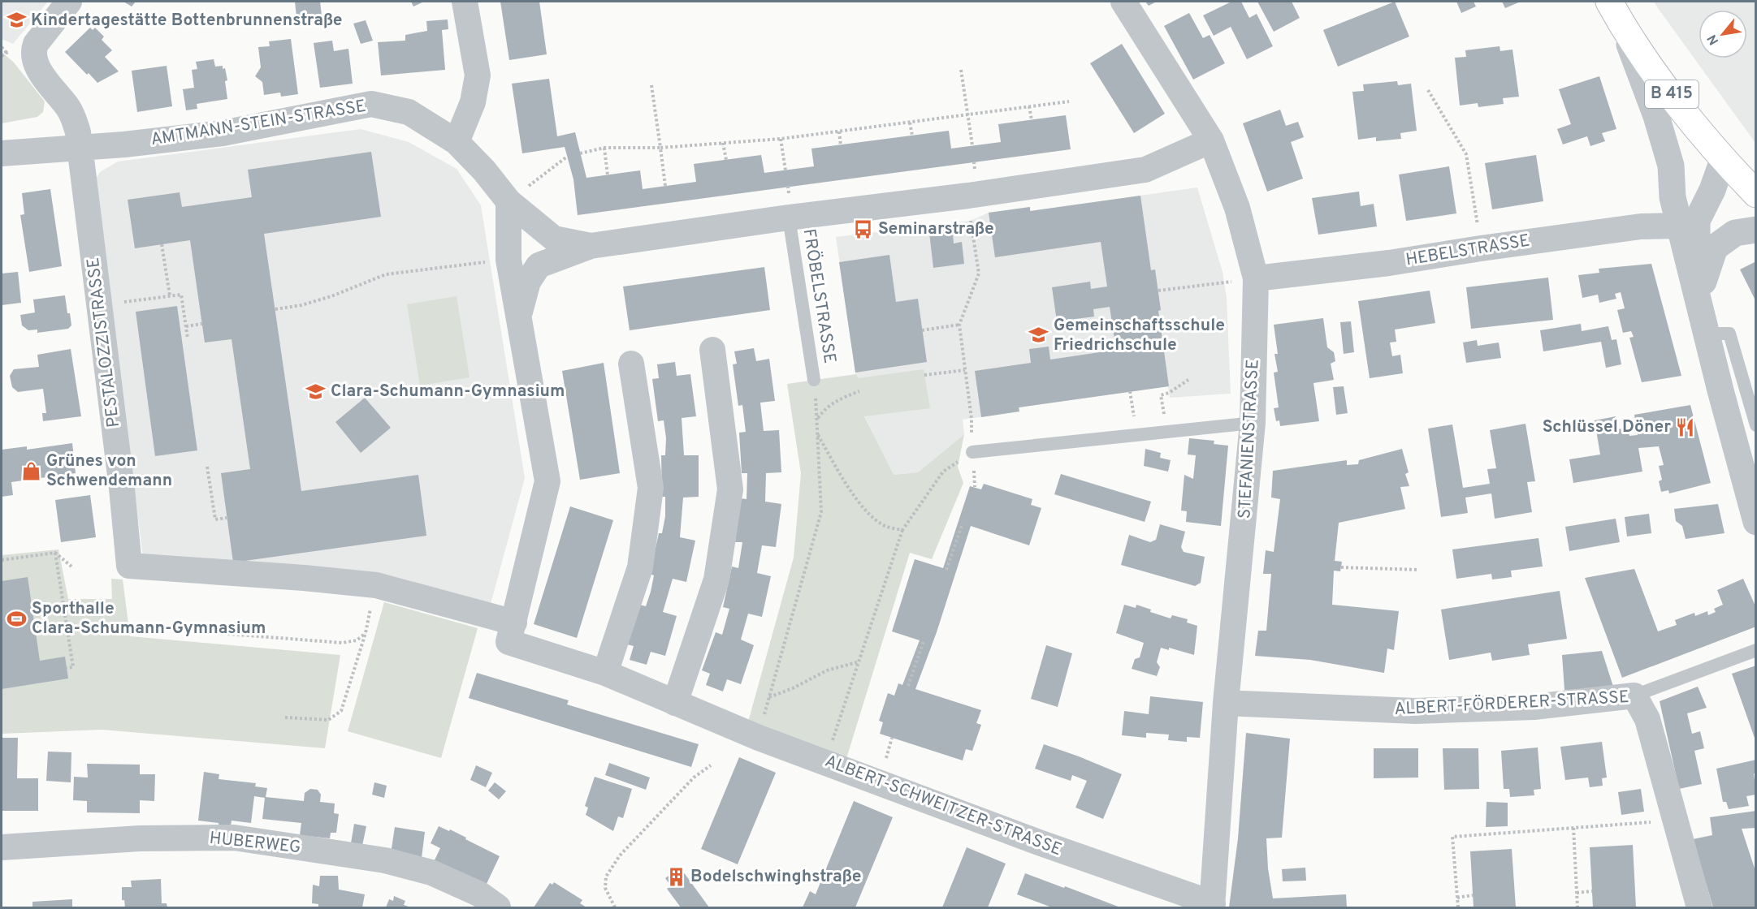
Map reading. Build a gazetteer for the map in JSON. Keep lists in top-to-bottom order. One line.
{"streets":{"main road":["B 415"],"street":["AMTMANN-STEIN-STRASSE","HEBELSTRASSE","PESTALOZZISTRASSE","STEFANIENSTRASSE","ALBERT-FÖRDERER-STRASSE","ALBERT-SCHWEITZER-STRASSE","HUBERWEG"],"lane":["FRÖBELSTRASSE"]},"crossings":[["AMTMANN-STEIN-STRASSE","PESTALOZZISTRASSE"],["HEBELSTRASSE","STEFANIENSTRASSE"],["STEFANIENSTRASSE","ALBERT-FÖRDERER-STRASSE"],["STEFANIENSTRASSE","ALBERT-SCHWEITZER-STRASSE"]],"places":{"school or university":["Kindertagestätte Bottenbrunnenstraße","Gemeinschaftsschule Friedrichschule","Clara-Schumann-Gymnasium"],"bus stop":["Seminarstraße"],"restaurant":["Schlüssel Döner"],"shop":["Grünes von Schwendemann"],"sports":["Sporthalle Clara-Schumann-Gymnasium"],"building":["Bodelschwinghstraße"]},"north":"bottom left"}
